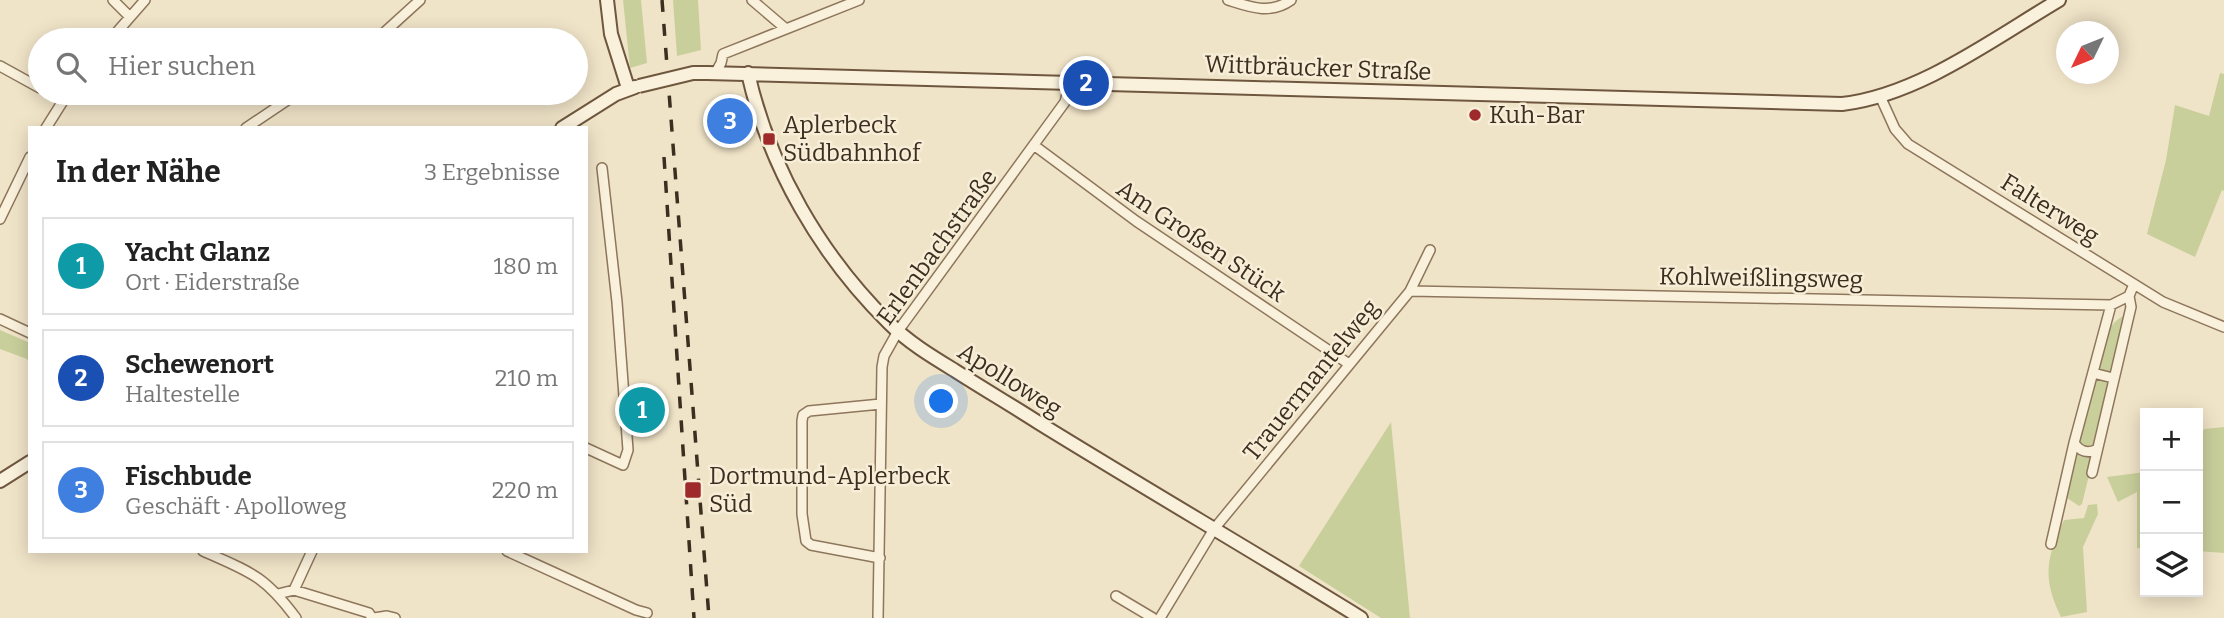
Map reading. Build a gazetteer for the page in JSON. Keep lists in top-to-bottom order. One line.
{"streets":{"main road":["Wittbräucker Straße","Apolloweg"],"street":["Falterweg","Am Großen Stück","Erlenbachstraße","Kohlweißlingsweg","Trauermantelweg"]},"crossings":[["Wittbräucker Straße","Falterweg"],["Wittbräucker Straße","Erlenbachstraße"],["Wittbräucker Straße","Apolloweg"],["Am Großen Stück","Erlenbachstraße"],["Am Großen Stück","Trauermantelweg"],["Erlenbachstraße","Apolloweg"],["Kohlweißlingsweg","Trauermantelweg"],["Apolloweg","Trauermantelweg"]],"places":{"other":["Kuh-Bar"],"transit":["Aplerbeck Südbahnhof","Dortmund-Aplerbeck Süd"]},"north":"bottom left","page":{"search":"Hier suchen","pins":["2","3","1"],"heading":["In der Nähe","3 Ergebnisse"],"list":[{"mark":"1","name":"Yacht Glanz","note":"Ort · Eiderstraße","value":"180 m"},{"mark":"2","name":"Schewenort","note":"Haltestelle","value":"210 m"},{"mark":"3","name":"Fischbude","note":"Geschäft · Apolloweg","value":"220 m"}],"map_buttons":["+","−"]}}
